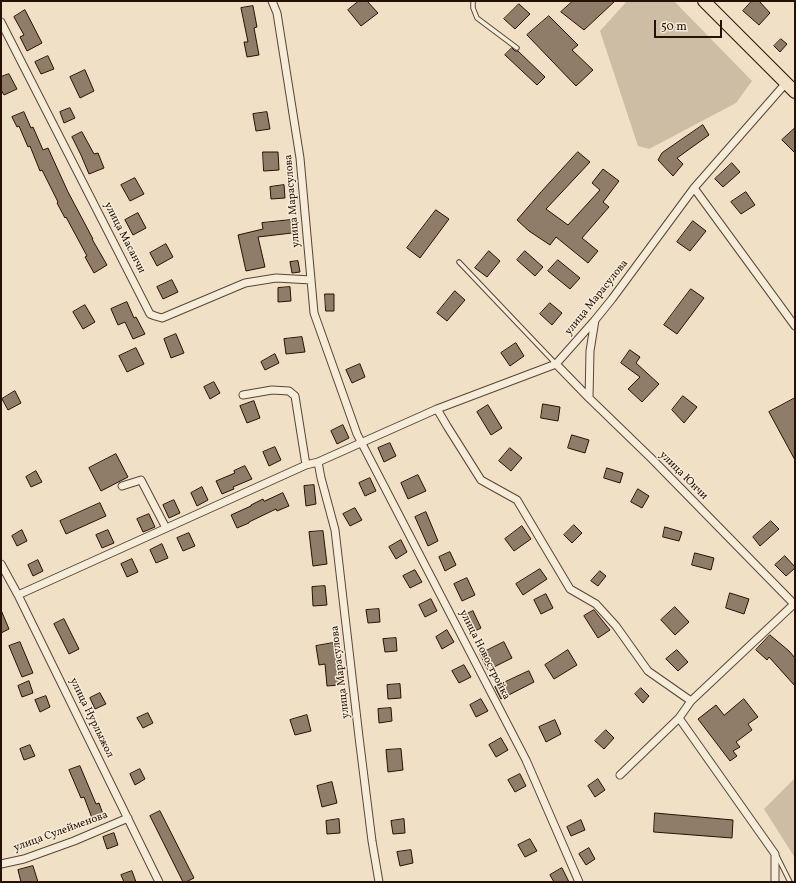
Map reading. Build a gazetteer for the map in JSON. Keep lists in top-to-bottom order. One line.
{"streets":{"street":["улица Марасулова","улица Масанчи","улица Юнчи","улица Новостройка","улица Нурлыжол","улица Сулейменова"]},"crossings":[["улица Марасулова","улица Масанчи"],["улица Марасулова","улица Юнчи"],["улица Марасулова","улица Новостройка"],["улица Марасулова","улица Нурлыжол"],["улица Нурлыжол","улица Сулейменова"]],"scale_bar":"50 m"}
